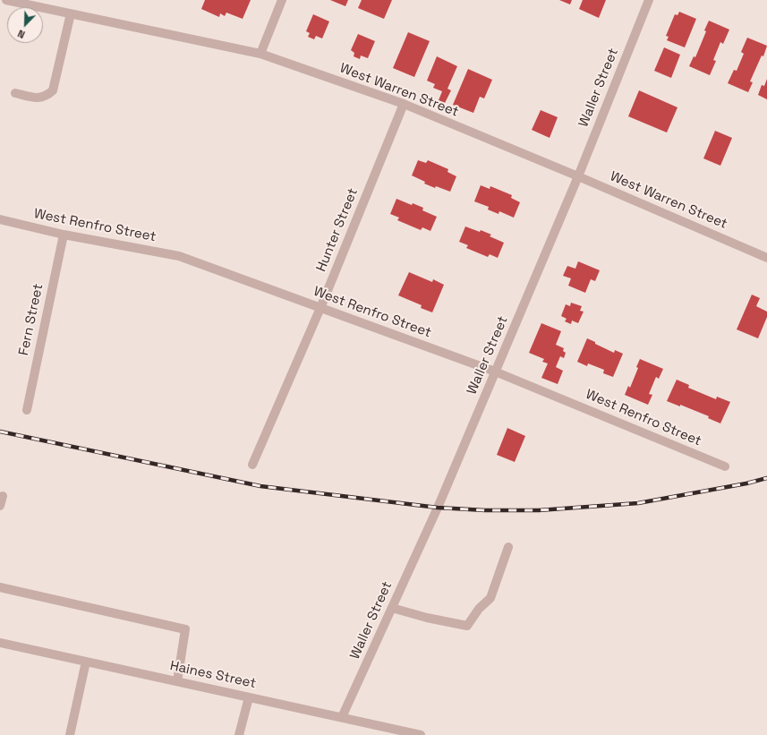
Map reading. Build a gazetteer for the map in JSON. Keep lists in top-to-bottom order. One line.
{"streets":{"street":["Waller Street","West Warren Street","West Renfro Street","Hunter Street","Fern Street","Haines Street"]},"crossings":[["Waller Street","West Warren Street"],["Waller Street","West Renfro Street"],["Waller Street","Haines Street"],["West Warren Street","Hunter Street"],["West Renfro Street","Hunter Street"],["West Renfro Street","Fern Street"]],"north":"bottom left"}
